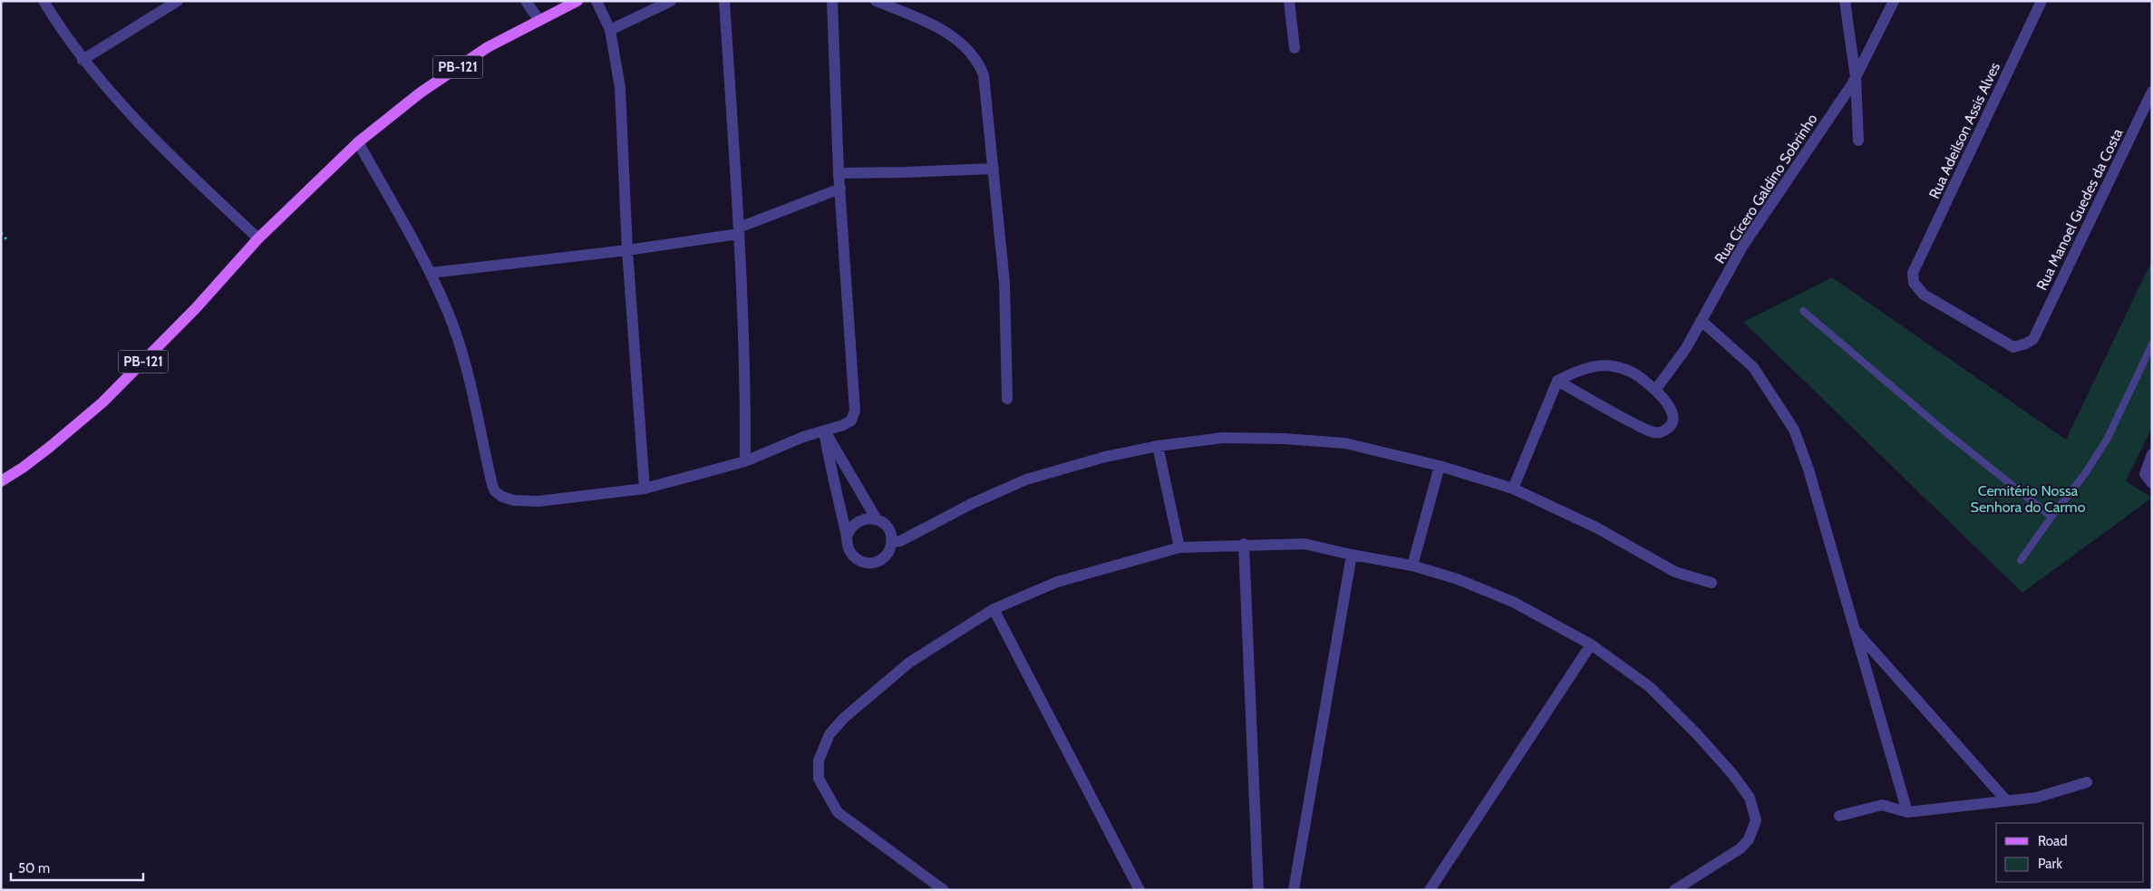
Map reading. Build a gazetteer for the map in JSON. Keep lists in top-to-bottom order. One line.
{"streets":{"main road":["PB-121"],"street":["Rua Adeilson Assis Alves","Rua Cícero Galdino Sobrinho","Rua Manoel Guedes da Costa"]},"crossings":[["Rua Adeilson Assis Alves","Rua Manoel Guedes da Costa"]],"parks":["Cemitério Nossa Senhora do Carmo"],"legend":["Road","Park"],"scale_bar":"50 m"}
